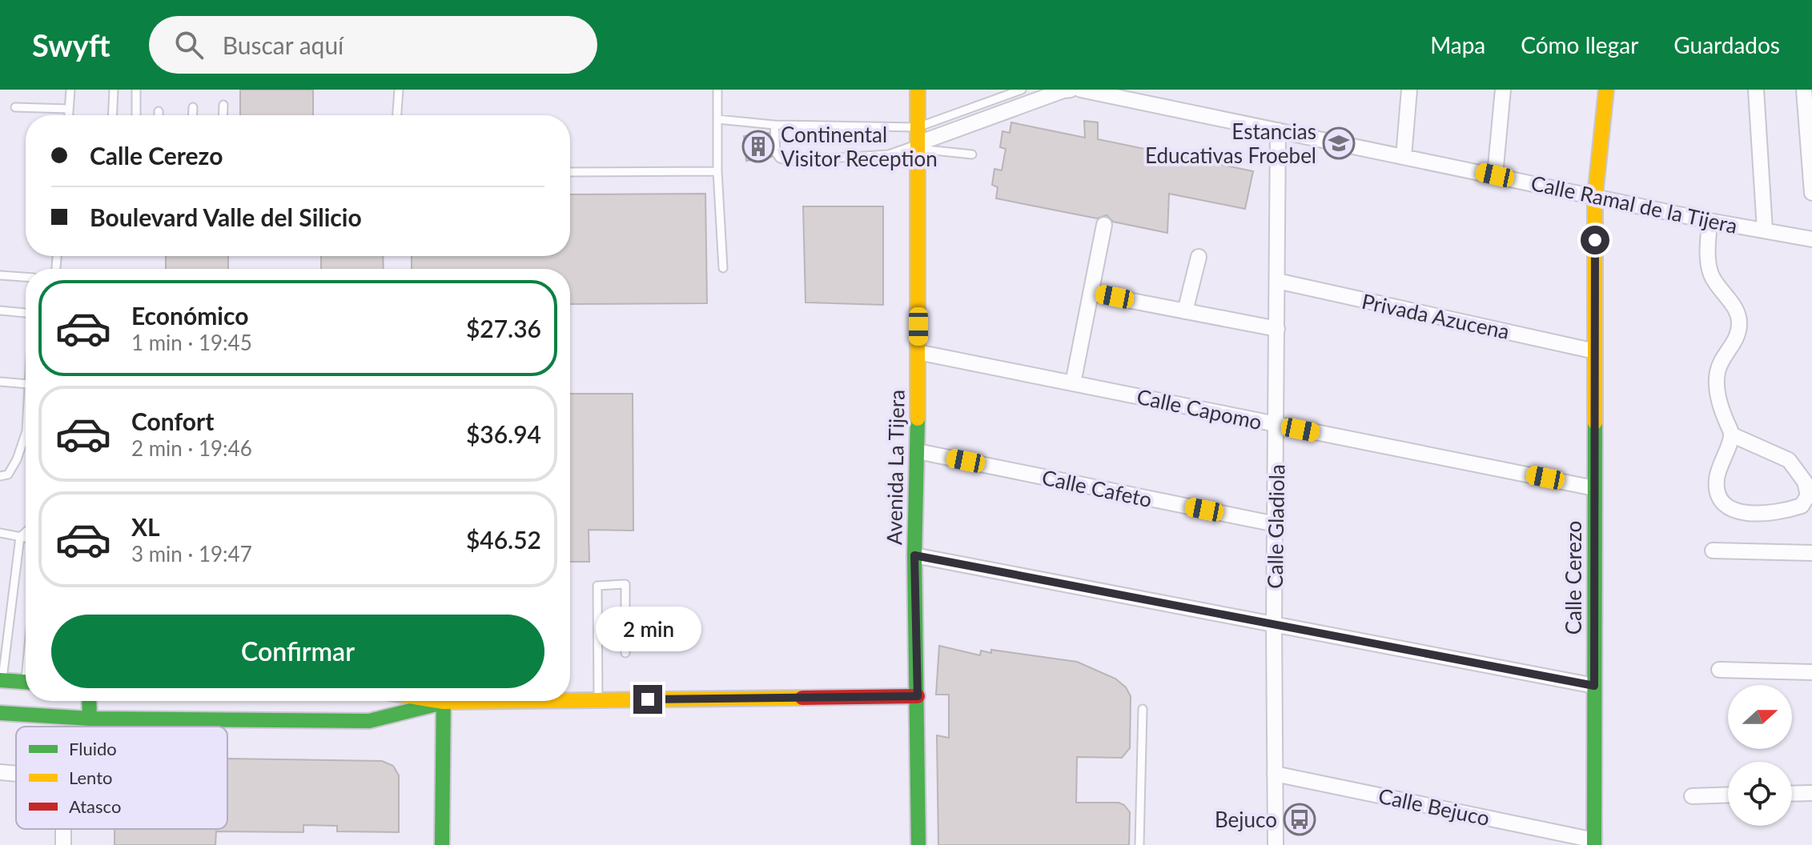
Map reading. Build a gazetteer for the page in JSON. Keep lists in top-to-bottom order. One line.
{"streets":{"main road":["Avenida La Tijera","Calle Cerezo"],"street":["Calle Ramal de la Tijera","Privada Azucena","Calle Capomo","Calle Cafeto","Calle Gladiola","Calle Bejuco"]},"crossings":[["Calle Ramal de la Tijera","Calle Gladiola"],["Calle Ramal de la Tijera","Calle Cerezo"],["Privada Azucena","Calle Gladiola"],["Privada Azucena","Calle Cerezo"],["Calle Capomo","Avenida La Tijera"],["Calle Capomo","Calle Gladiola"],["Calle Capomo","Calle Cerezo"],["Avenida La Tijera","Calle Cafeto"],["Calle Cafeto","Calle Gladiola"],["Calle Gladiola","Calle Bejuco"],["Calle Cerezo","Calle Bejuco"]],"places":{"school or university":["Estancias Educativas Froebel"],"building":["Continental Visitor Reception"],"bus stop":["Bejuco"]},"legend":["Fluido","Lento","Atasco"],"north":"right","page":{"header":"Swyft","search":"Buscar aquí","nav":["Mapa","Cómo llegar","Guardados"],"banner":["Calle Cerezo","Boulevard Valle del Silicio"],"list":[{"name":"Económico","note":"1 min · 19:45","value":"$27.36"},{"name":"Confort","note":"2 min · 19:46","value":"$36.94"},{"name":"XL","note":"3 min · 19:47","value":"$46.52"}],"buttons":"Confirmar","bubble":"2 min"}}
